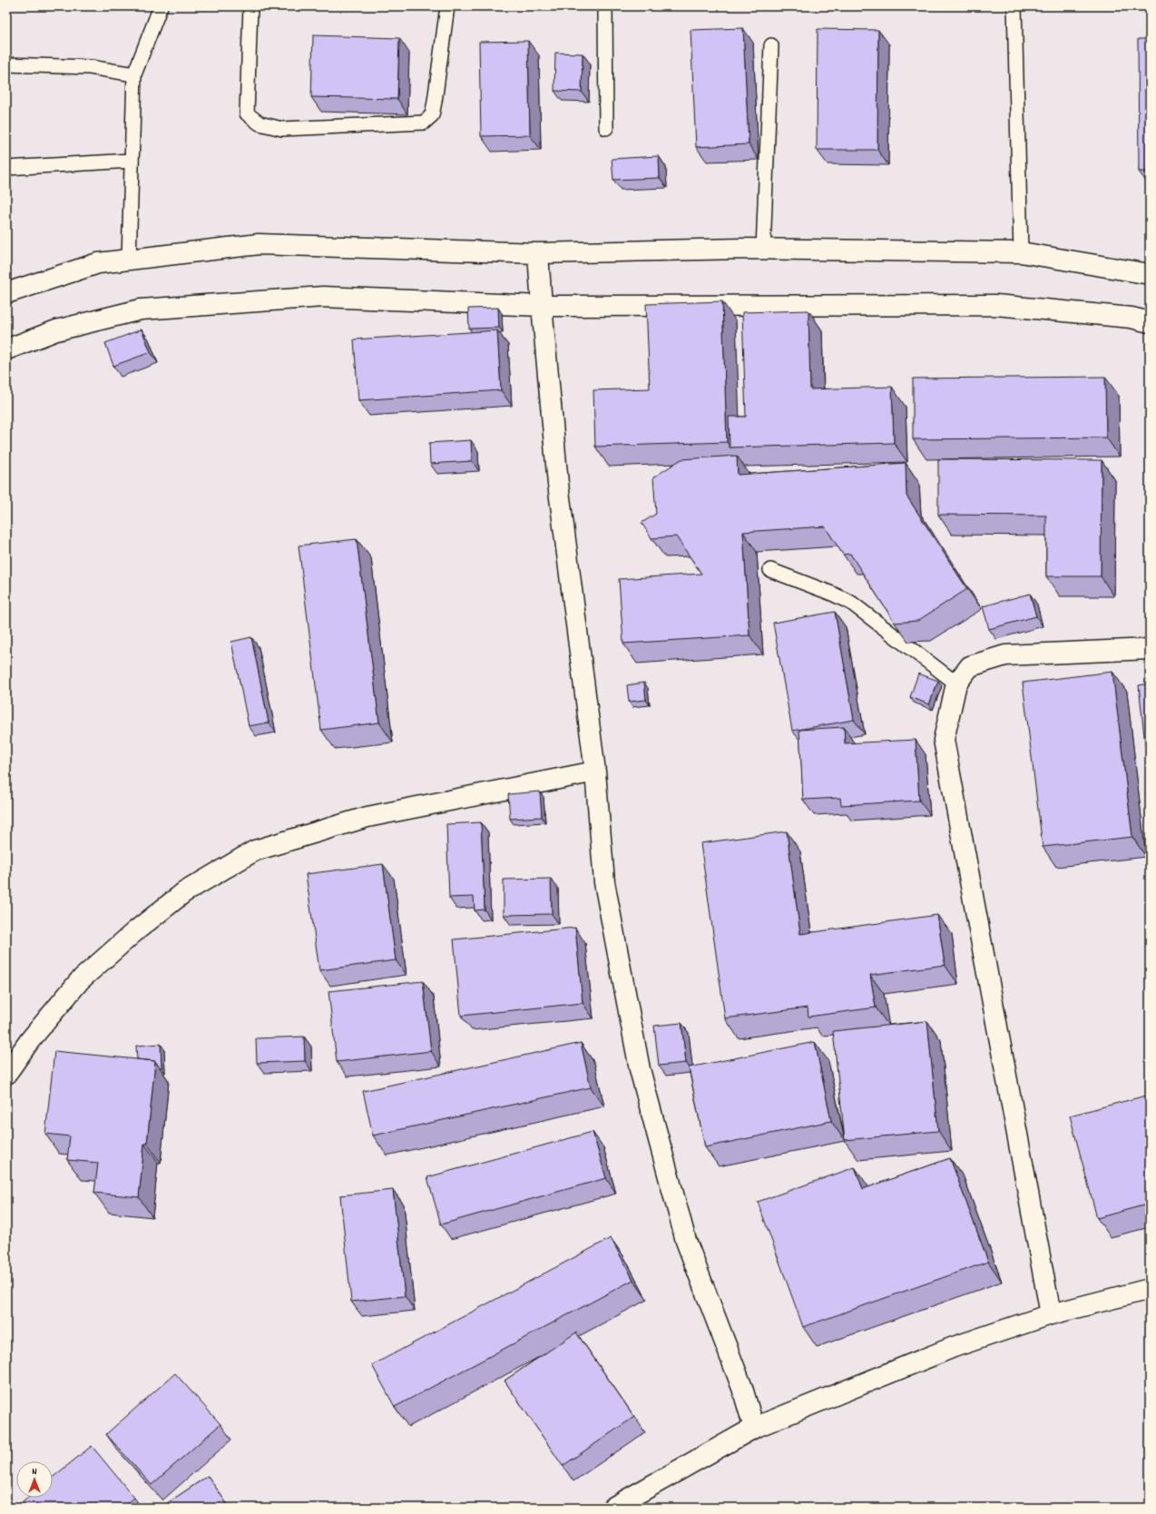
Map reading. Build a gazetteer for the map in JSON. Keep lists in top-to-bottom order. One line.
{"north":"top"}
